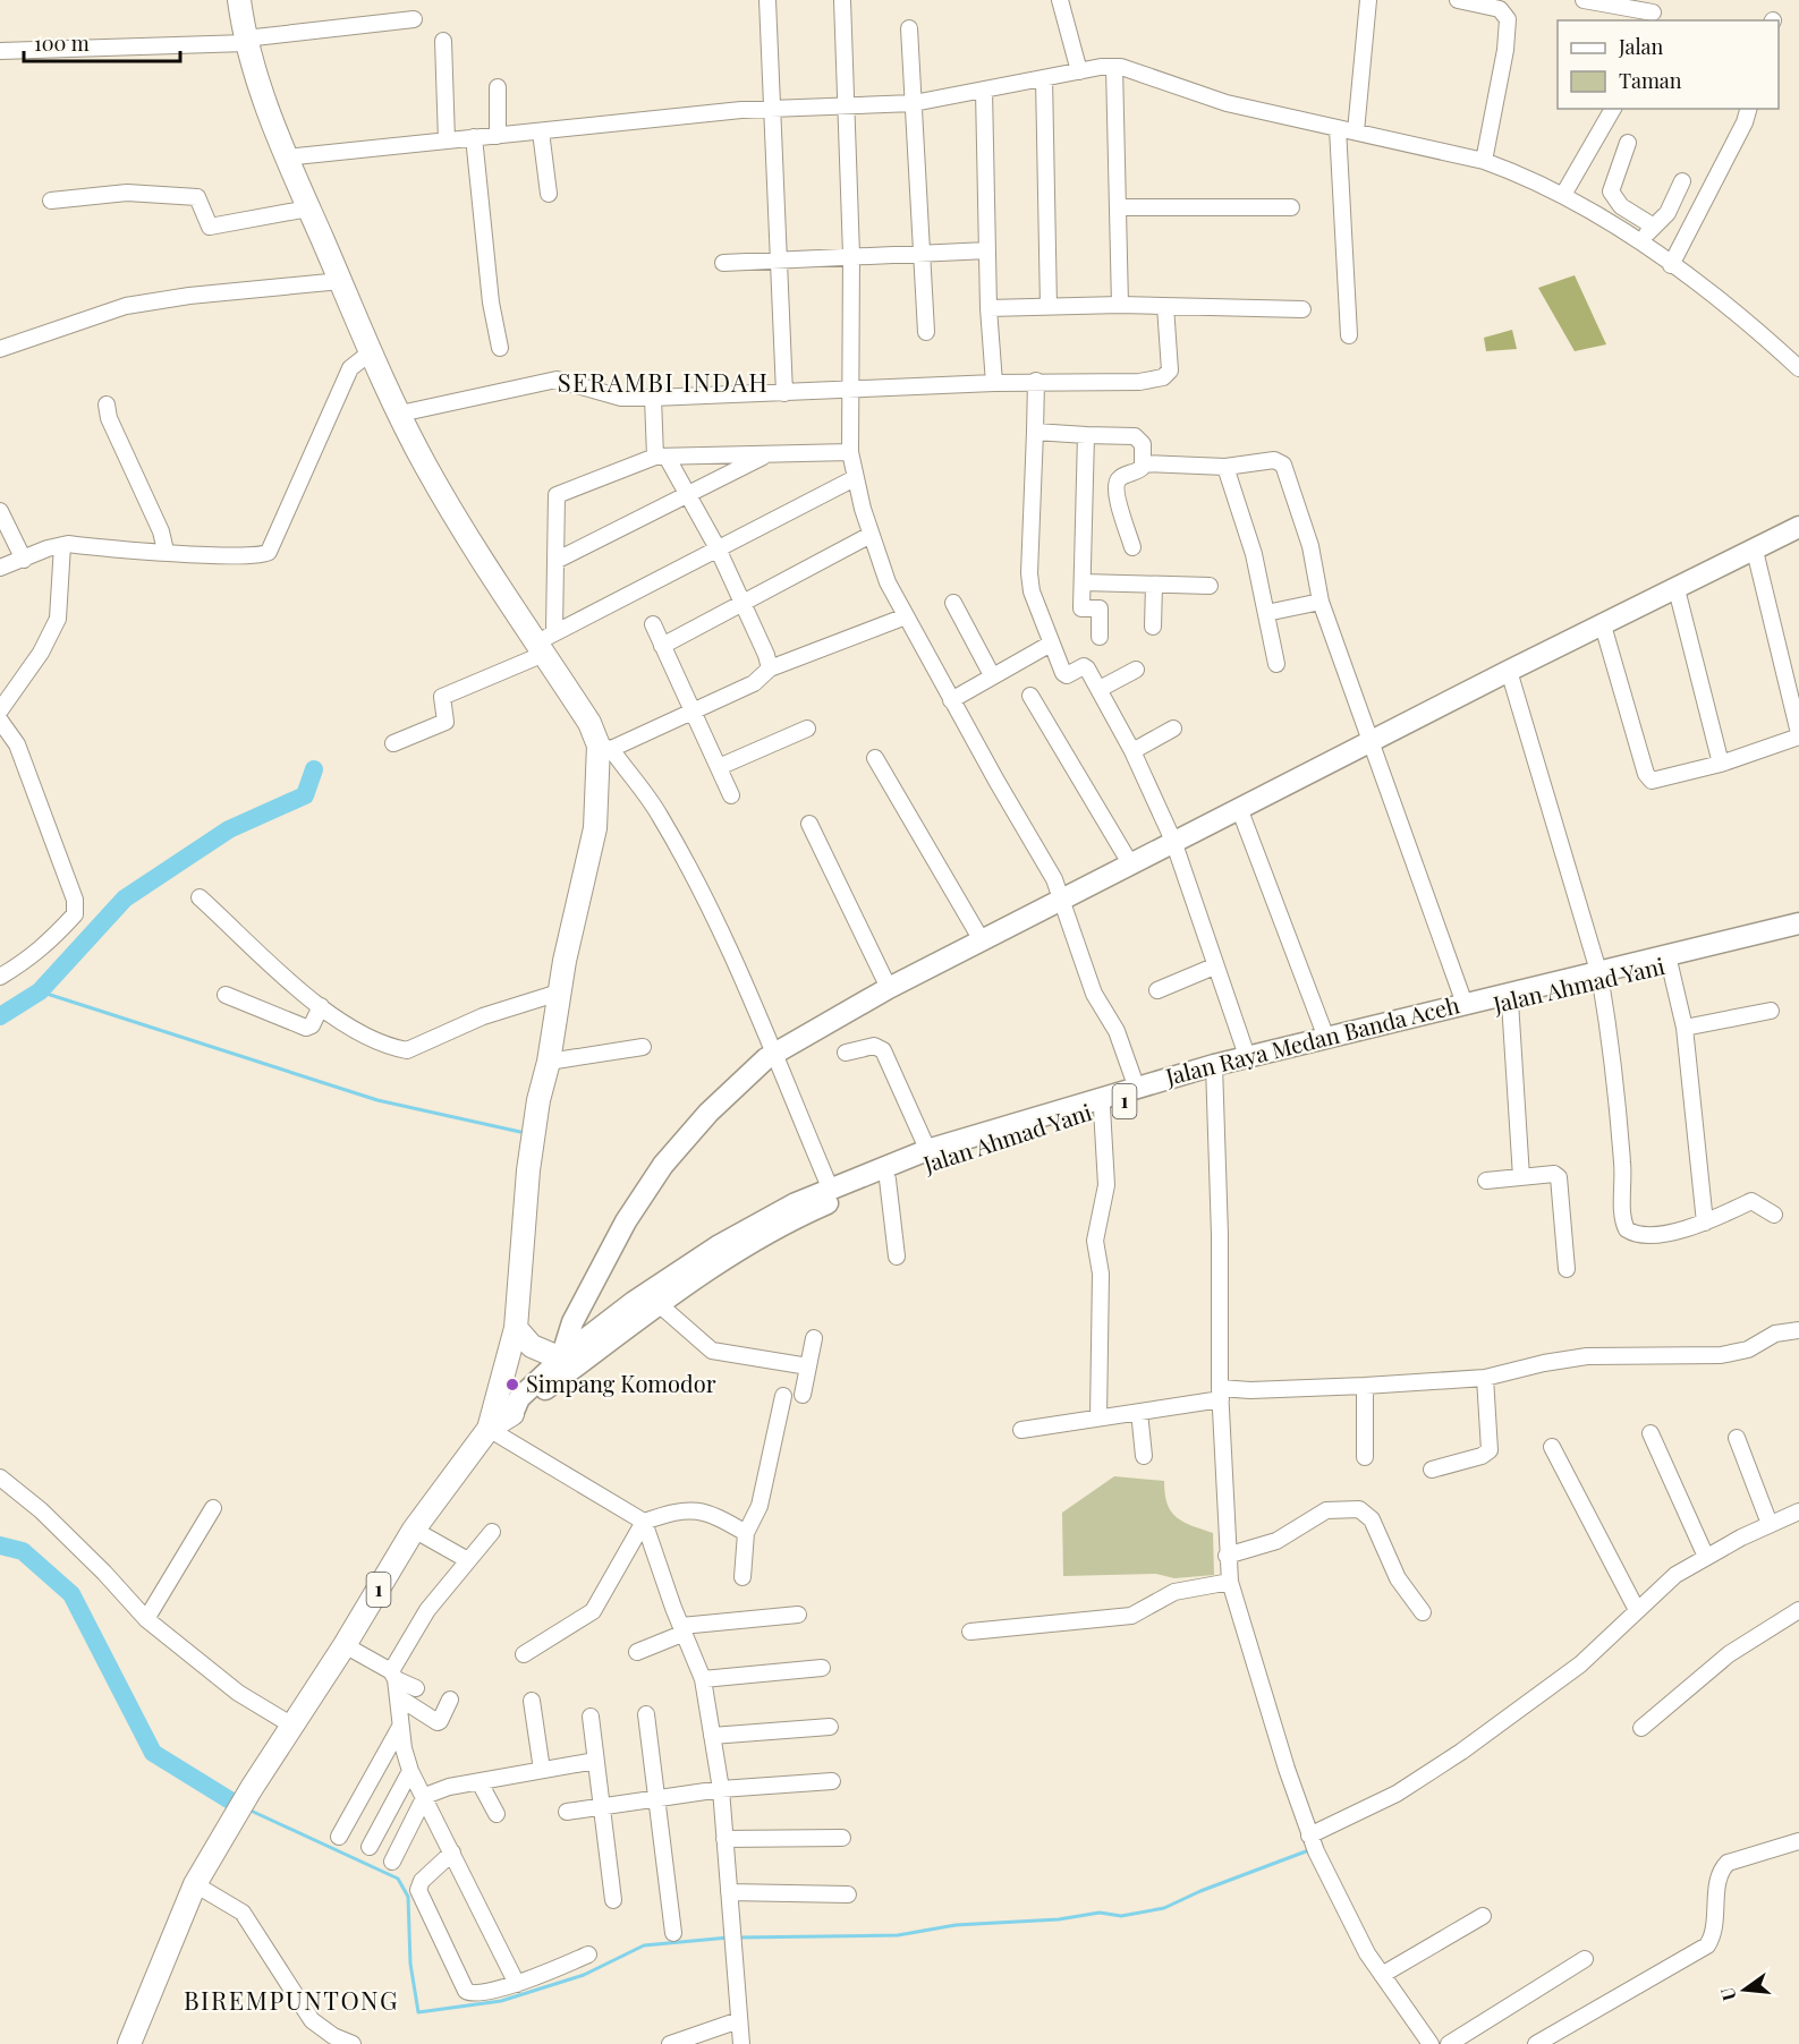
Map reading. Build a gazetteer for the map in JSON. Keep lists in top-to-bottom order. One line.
{"streets":{"highway":["Jalan Raya Medan Banda Aceh","1"],"main road":["Jalan Ahmad Yani"]},"crossings":[["Jalan Ahmad Yani","Jalan Raya Medan Banda Aceh"],["Jalan Ahmad Yani","1"]],"districts":["SERAMBI INDAH","BIREMPUNTONG"],"places":["Simpang Komodor"],"legend":["Jalan","Taman"],"scale_bar":"100 m","north":"left"}
